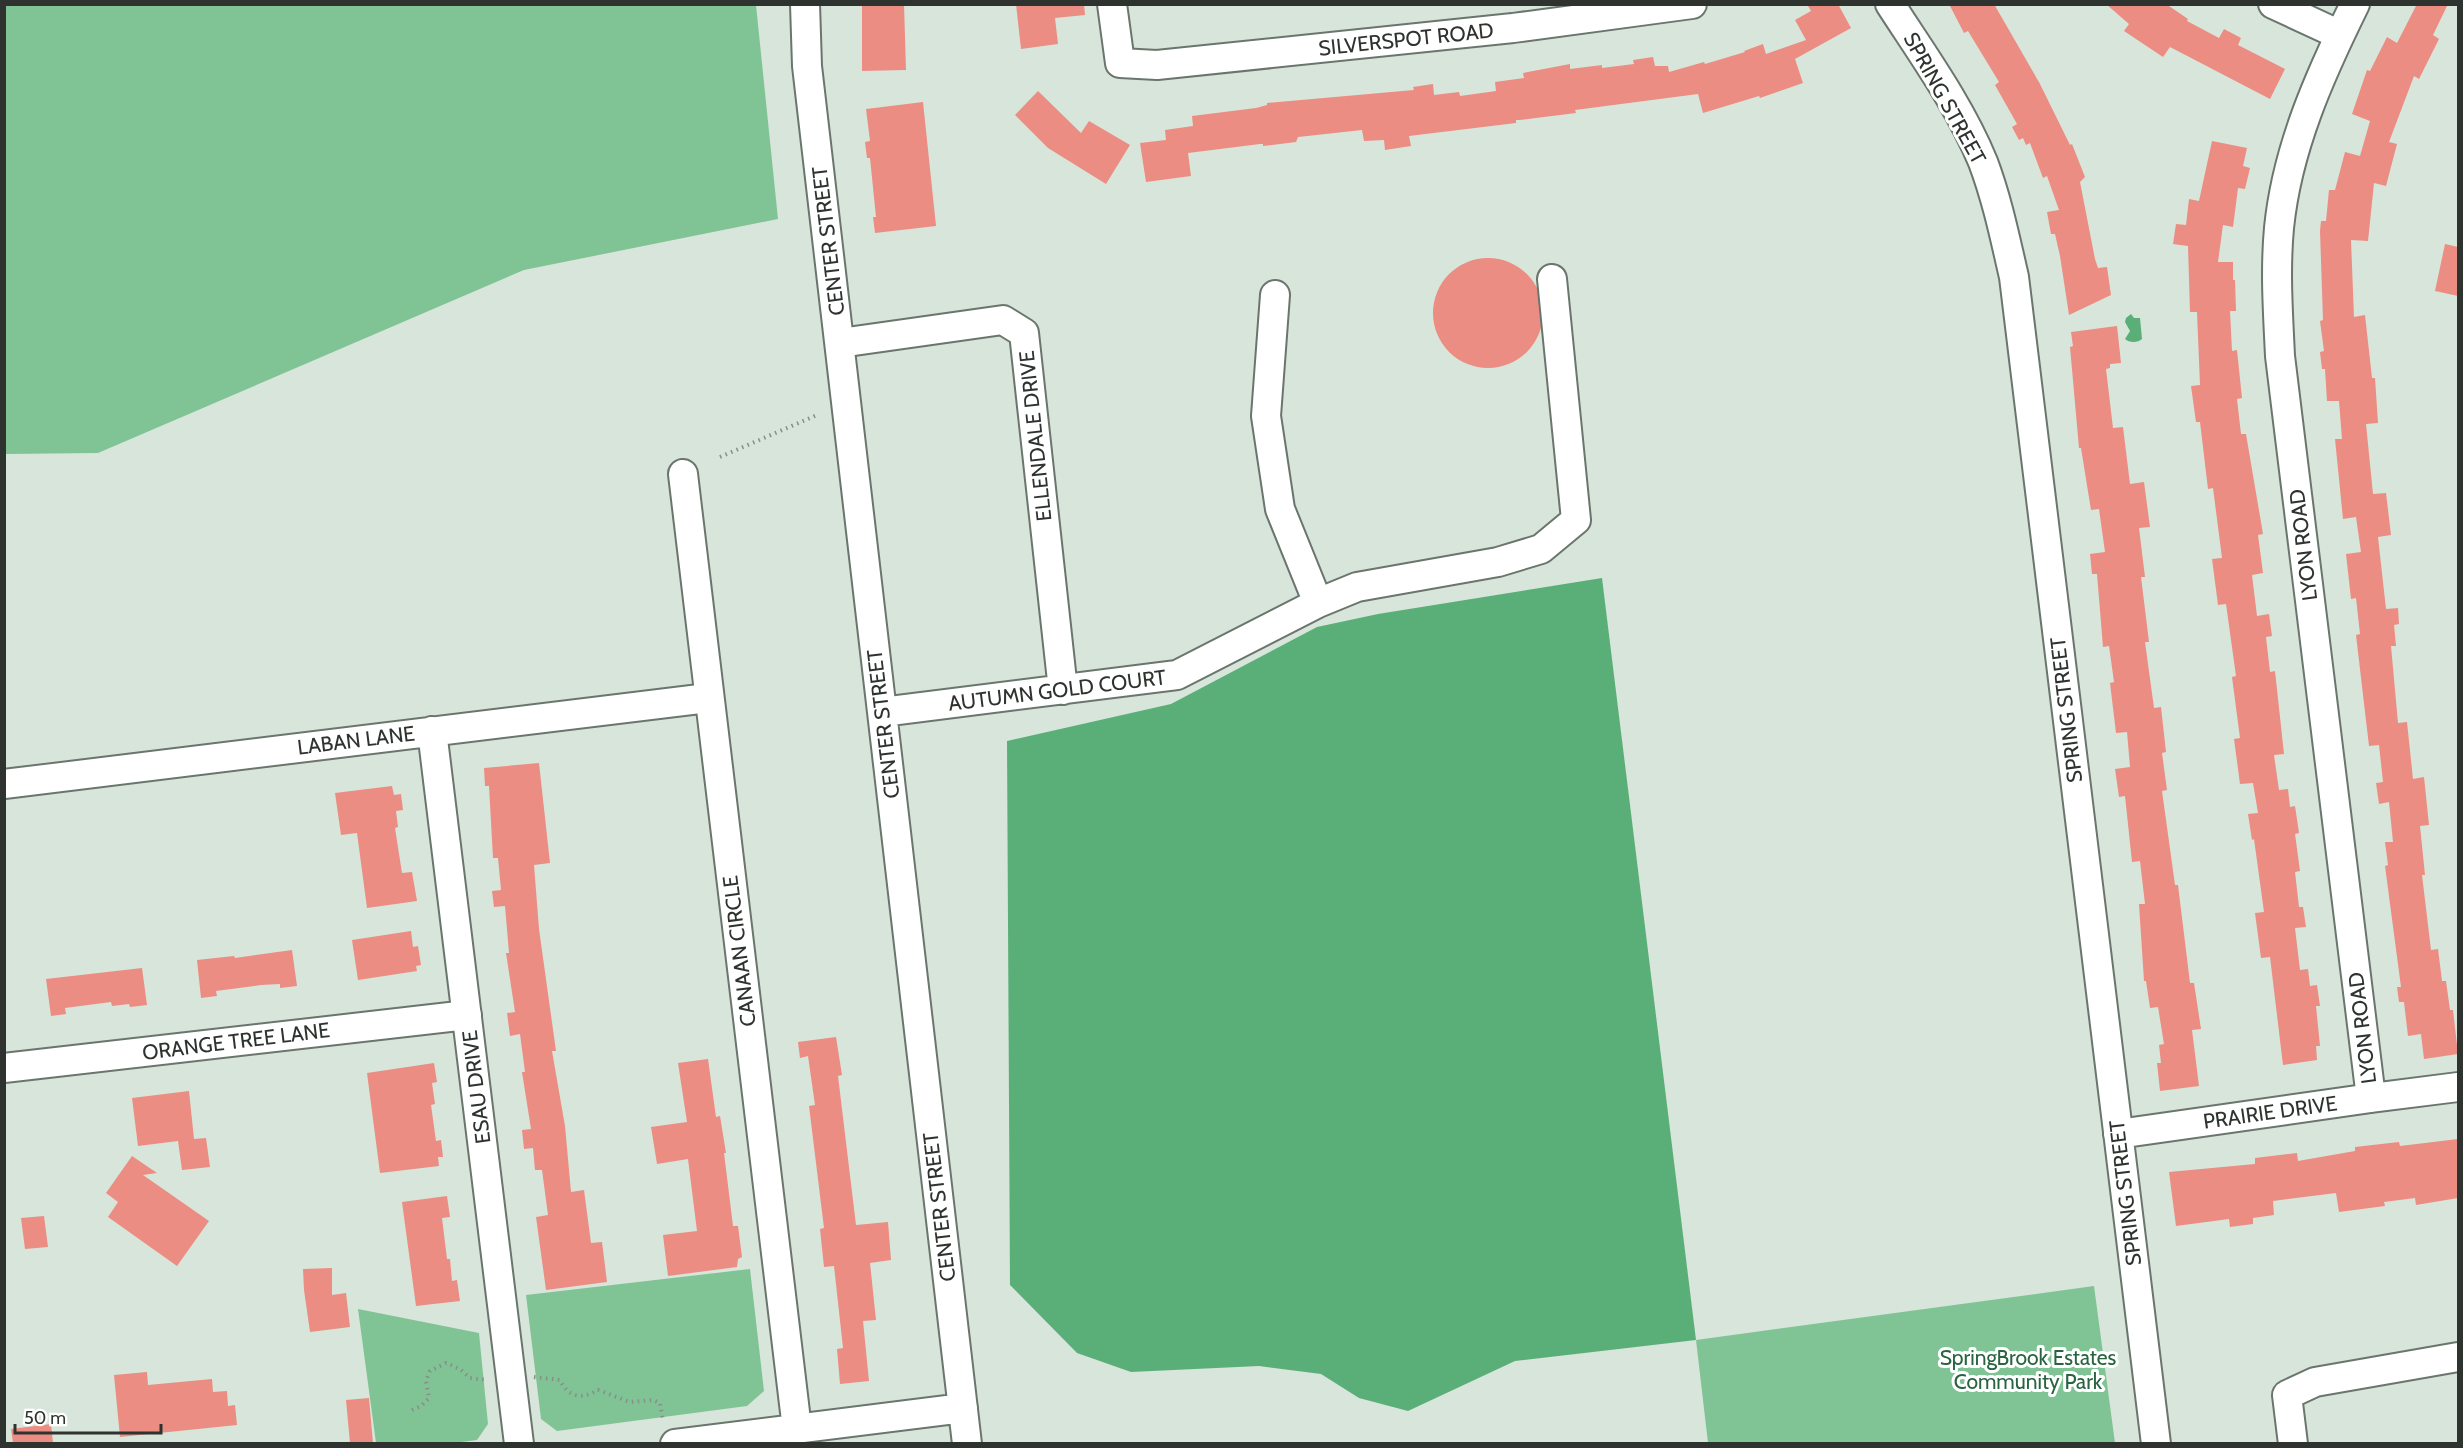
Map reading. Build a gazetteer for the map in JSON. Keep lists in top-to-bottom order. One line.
{"streets":{"street":["SILVERSPOT ROAD","SPRING STREET","CENTER STREET","ELLENDALE DRIVE","LYON ROAD","AUTUMN GOLD COURT","LABAN LANE","CANAAN CIRCLE","ORANGE TREE LANE","ESAU DRIVE","PRAIRIE DRIVE"]},"crossings":[["SPRING STREET","PRAIRIE DRIVE"],["CENTER STREET","ELLENDALE DRIVE"],["CENTER STREET","AUTUMN GOLD COURT"],["ELLENDALE DRIVE","AUTUMN GOLD COURT"],["LYON ROAD","PRAIRIE DRIVE"],["LABAN LANE","CANAAN CIRCLE"],["LABAN LANE","ESAU DRIVE"],["ORANGE TREE LANE","ESAU DRIVE"]],"parks":["SpringBrook Estates Community Park"],"scale_bar":"50 m"}
